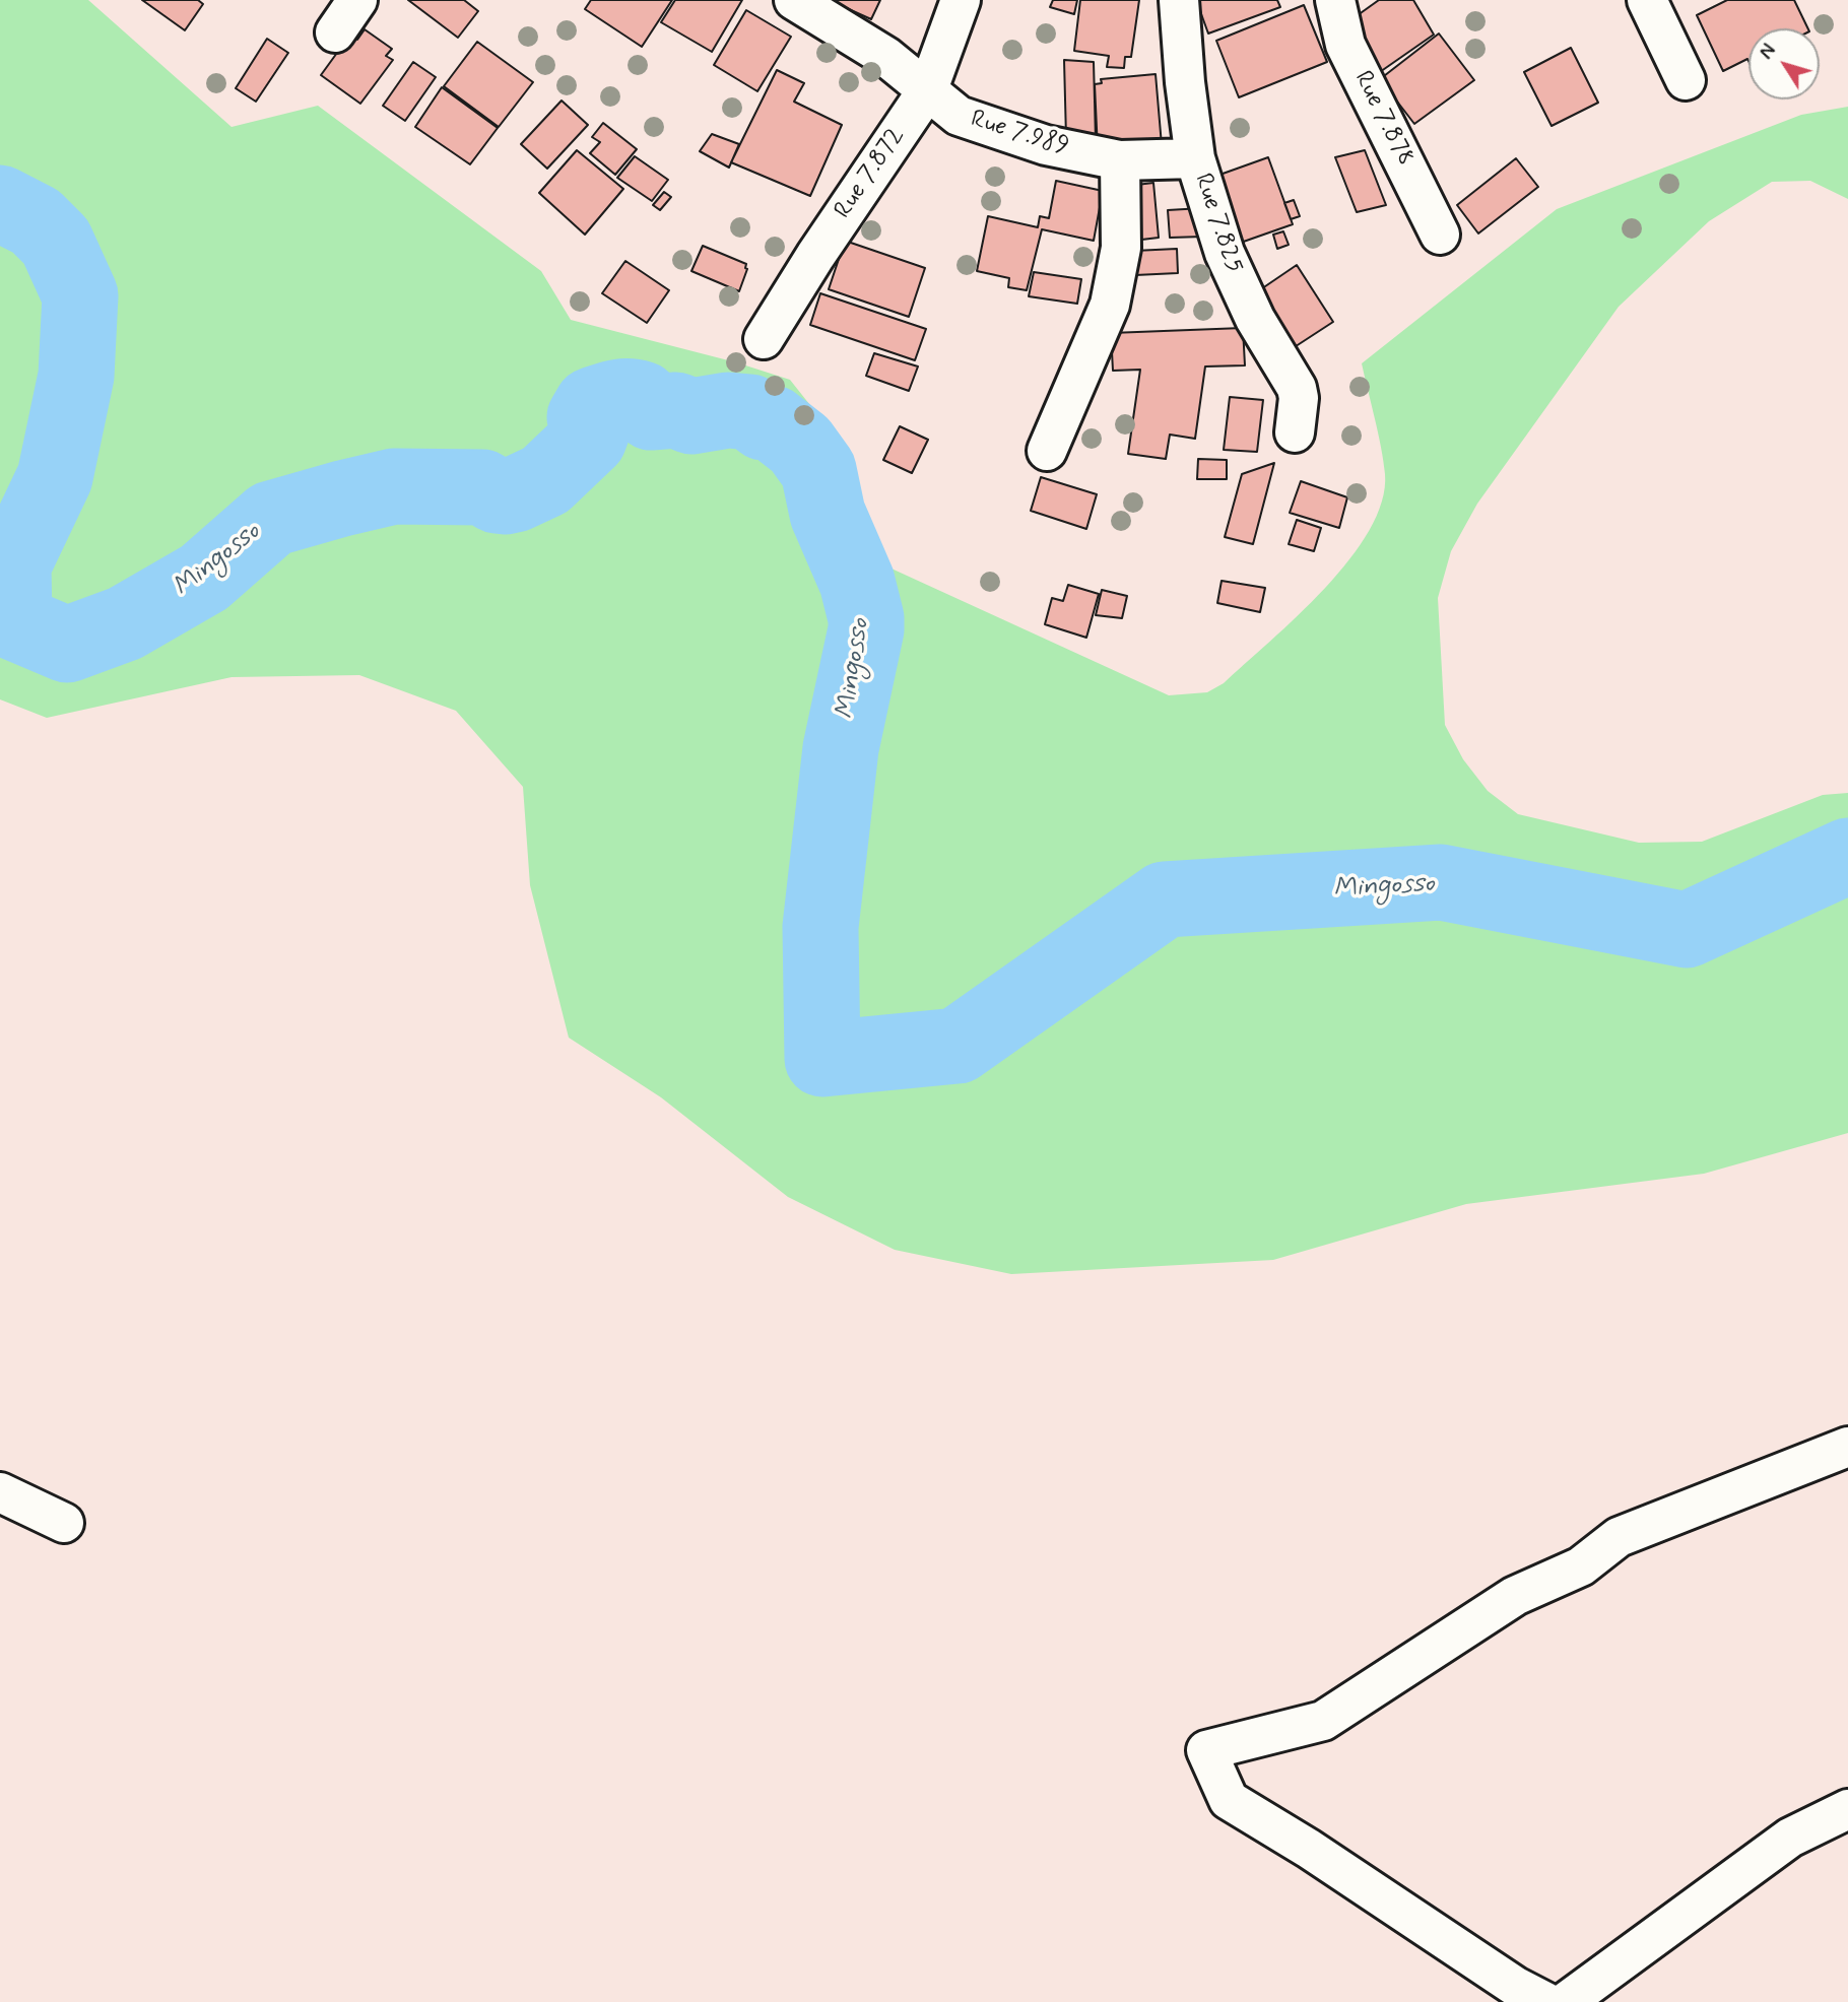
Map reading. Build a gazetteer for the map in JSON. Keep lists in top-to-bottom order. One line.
{"streets":{"street":["Rue 7.878","Rue 7.989","Rue 7.872","Rue 7.825"]},"crossings":[["Rue 7.989","Rue 7.872"],["Rue 7.989","Rue 7.825"]],"water":["Mingosso"],"north":"top left"}
